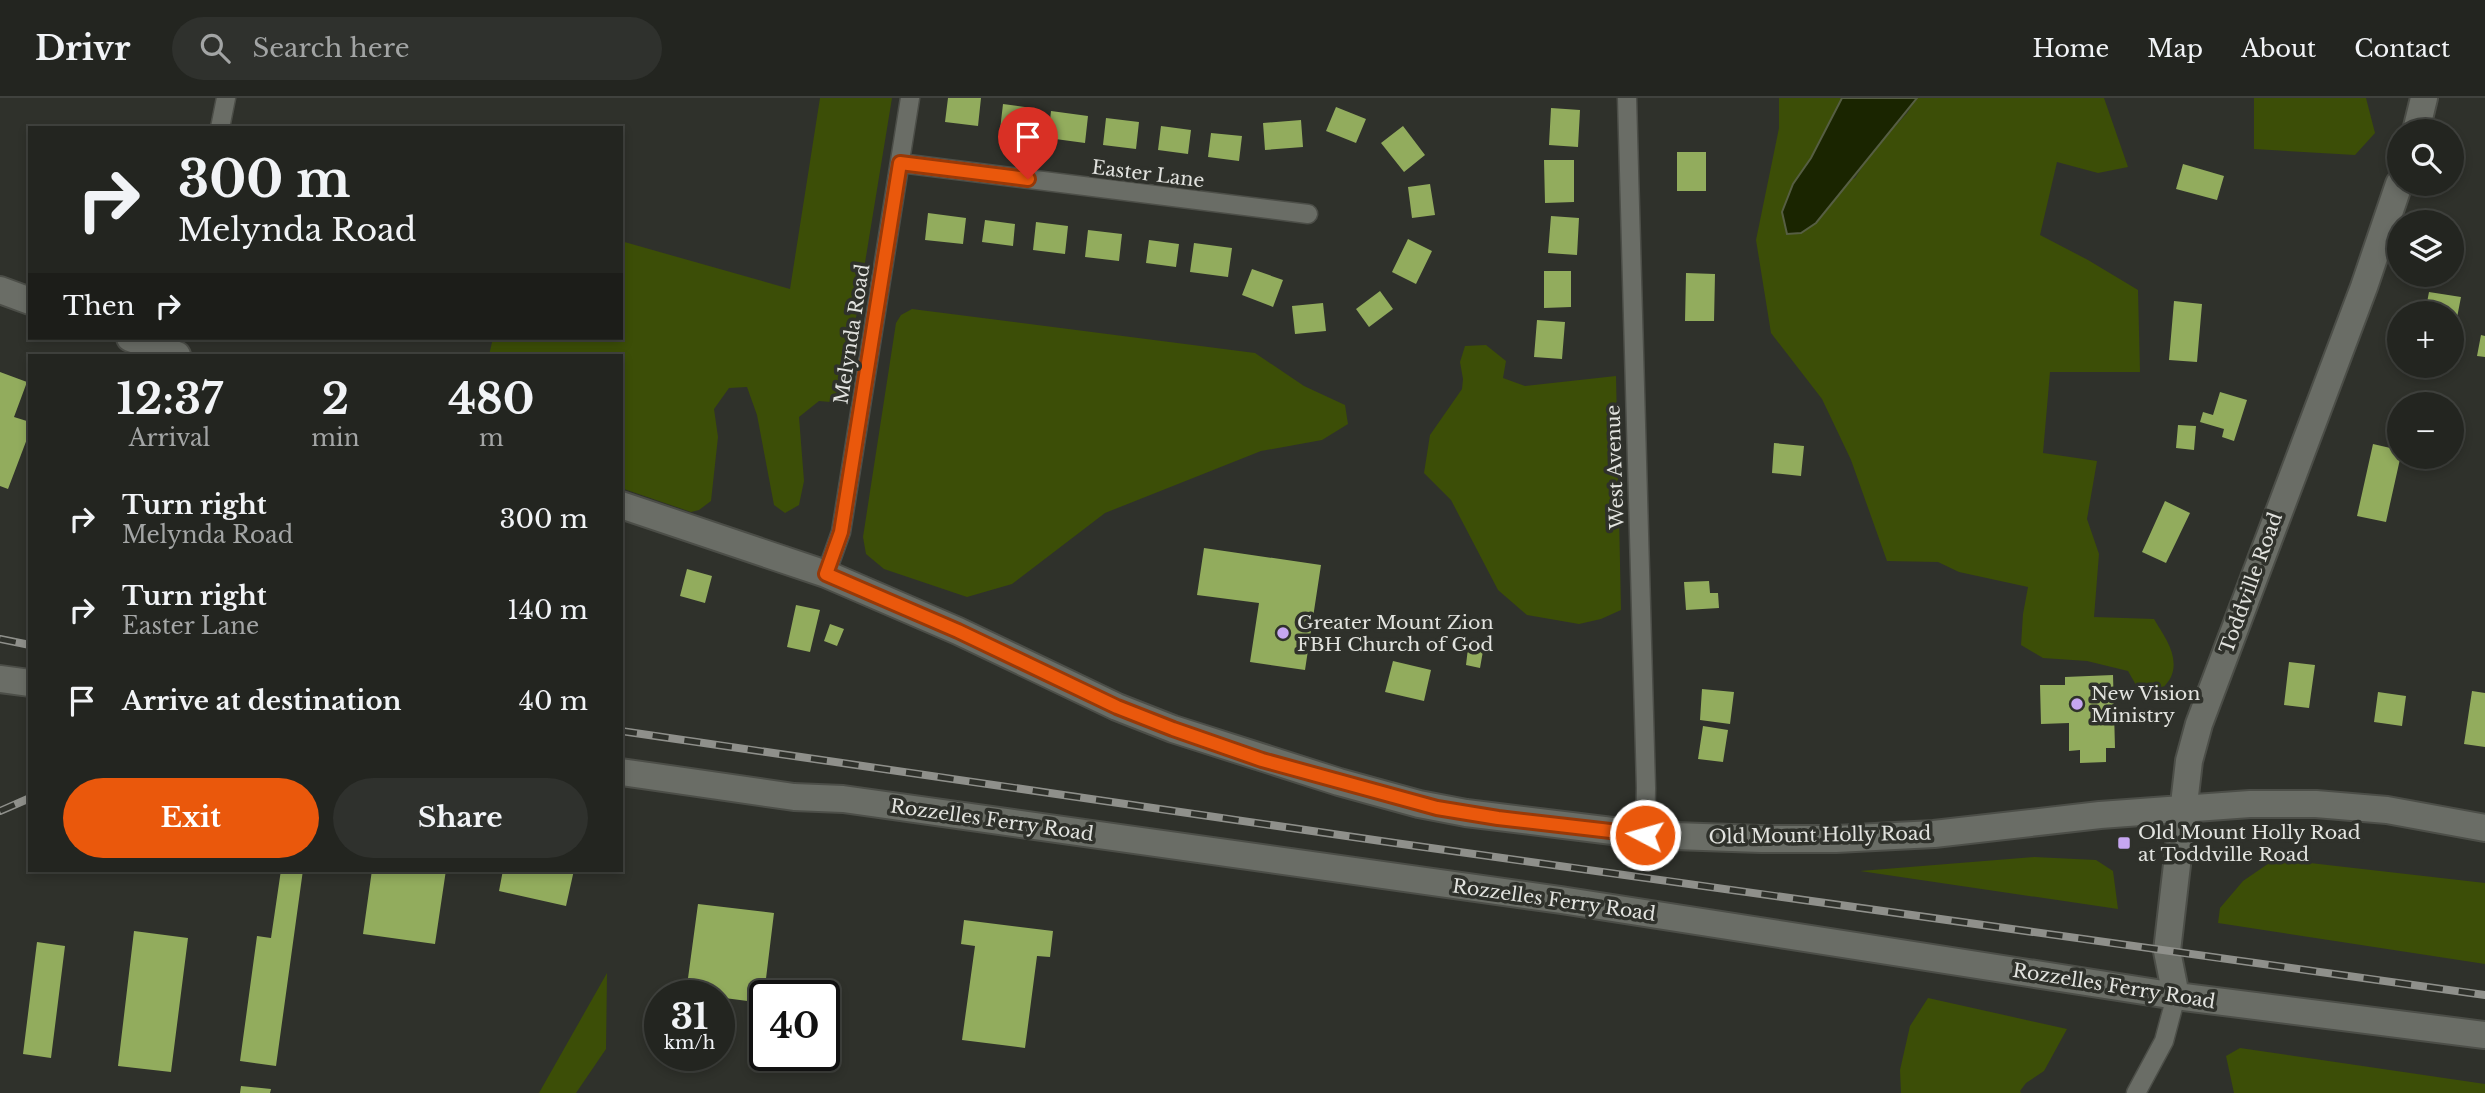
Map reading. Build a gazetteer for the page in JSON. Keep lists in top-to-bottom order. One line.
{"streets":{"street":["Easter Lane","Melynda Road","West Avenue","Toddville Road","Rozzelles Ferry Road","Old Mount Holly Road"]},"crossings":[["Easter Lane","Melynda Road"],["Melynda Road","Old Mount Holly Road"],["West Avenue","Old Mount Holly Road"],["Toddville Road","Rozzelles Ferry Road"],["Toddville Road","Old Mount Holly Road"]],"places":{"other":["Greater Mount Zion FBH Church of God","New Vision Ministry"],"transit":["Old Mount Holly Road at Toddville Road"]},"page":{"header":"Drivr","search":"Search here","nav":["Home","Map","About","Contact"],"map_buttons":["+","−"],"turn":["300 m","Melynda Road"],"then":"Then","eta":["12:37","Arrival","2","min","480","m"],"list":[{"name":"Turn right","note":"Melynda Road","value":"300 m"},{"name":"Turn right","note":"Easter Lane","value":"140 m"},{"name":"Arrive at destination","value":"40 m"}],"buttons":["Exit","Share"],"speed":"31 km/h","limit":"40"}}
